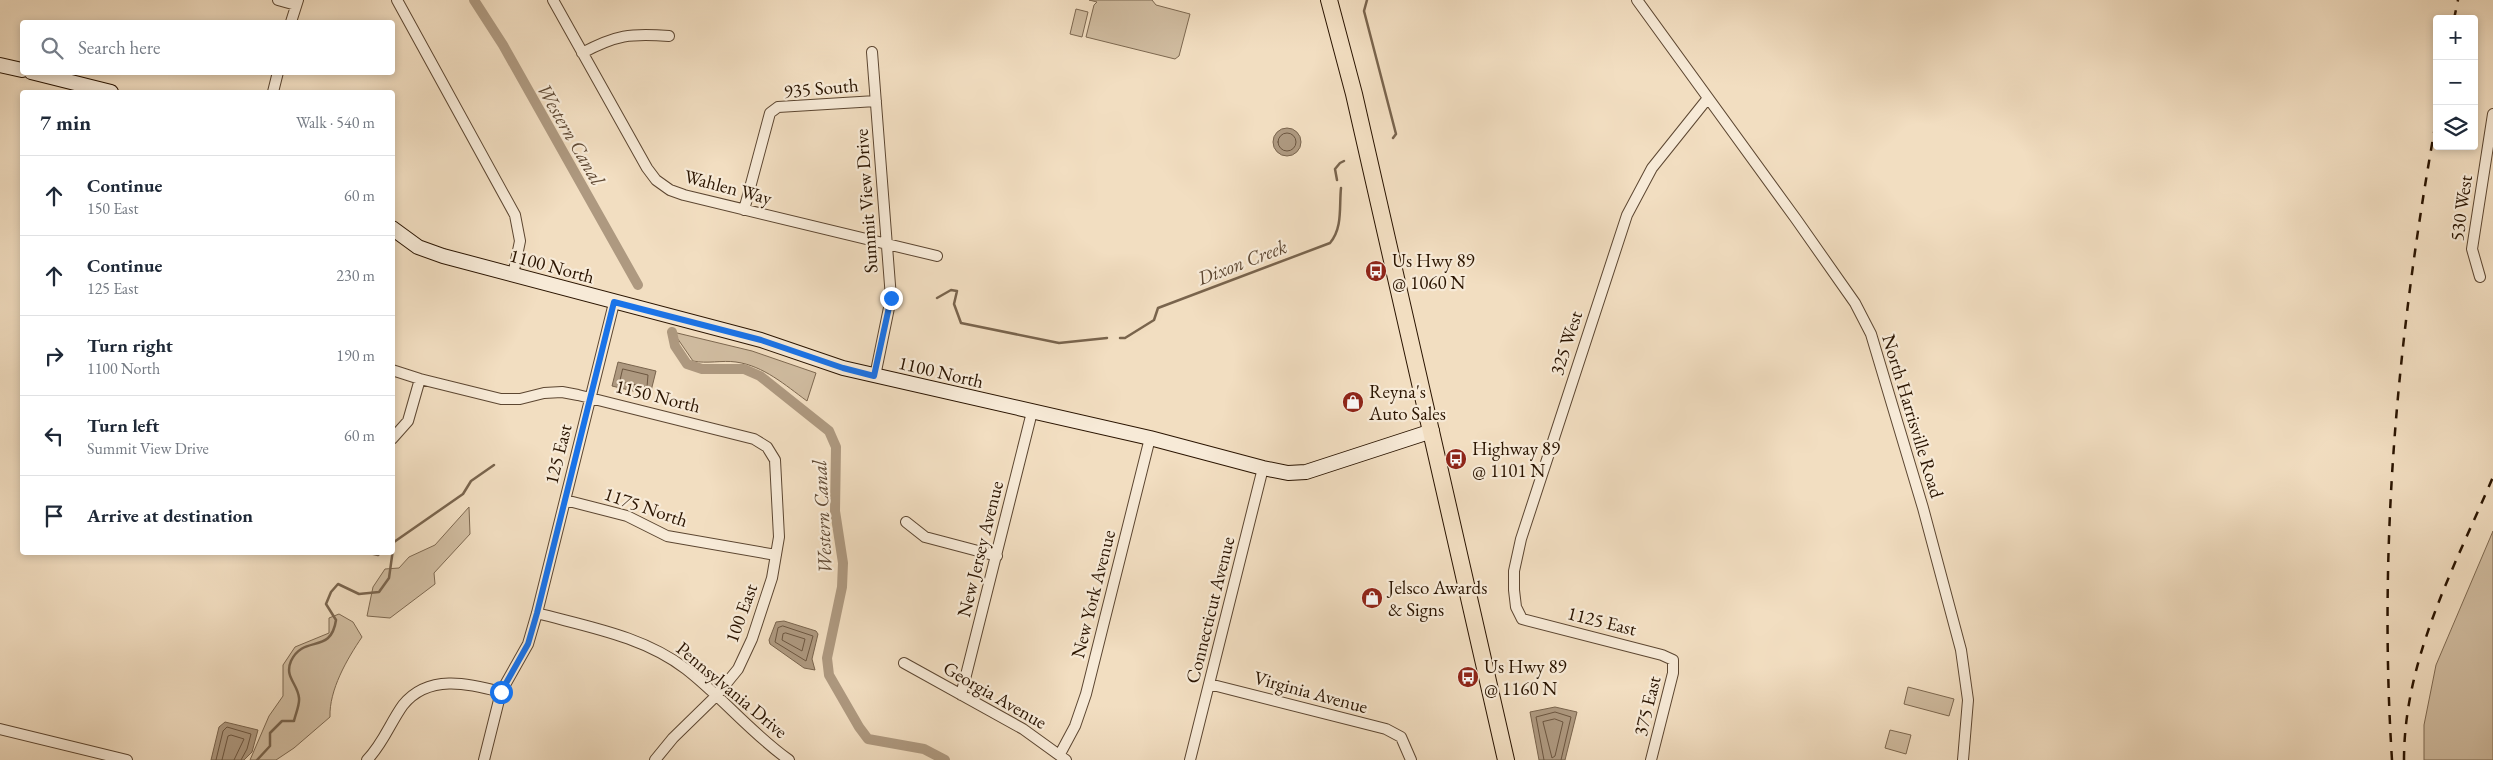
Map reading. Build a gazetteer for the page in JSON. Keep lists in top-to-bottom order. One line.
{"streets":{"street":["935 South","Wahlen Way","Summit View Drive","530 West","1100 North","325 West","1150 North","North Harrisville Road","125 East","1175 North","New Jersey Avenue","New York Avenue","Connecticut Avenue","100 East","1125 East","Pennsylvania Drive","Virginia Avenue","Georgia Avenue","375 East"]},"crossings":[["935 South","Wahlen Way"],["935 South","Summit View Drive"],["Wahlen Way","Summit View Drive"],["Summit View Drive","1100 North"],["1100 North","125 East"],["1100 North","New Jersey Avenue"],["1100 North","New York Avenue"],["1100 North","Connecticut Avenue"],["325 West","North Harrisville Road"],["325 West","1125 East"],["1150 North","125 East"],["1150 North","100 East"],["125 East","1175 North"],["125 East","Pennsylvania Drive"],["1175 North","100 East"],["New Jersey Avenue","Georgia Avenue"],["New York Avenue","Georgia Avenue"],["Connecticut Avenue","Virginia Avenue"],["100 East","Pennsylvania Drive"],["1125 East","375 East"]],"water":["Western Canal","Dixon Creek"],"places":{"bus stop":["Us Hwy 89 @ 1060 N","Highway 89 @ 1101 N","Us Hwy 89 @ 1160 N"],"shop":["Reyna's Auto Sales","Jelsco Awards & Signs"]},"page":{"map_buttons":["+","−"],"search":"Search here","heading":["7 min","Walk · 540 m"],"list":[["Continue","150 East","60 m"],["Continue","125 East","230 m"],["Turn right","1100 North","190 m"],["Turn left","Summit View Drive","60 m"],"Arrive at destination"]}}
